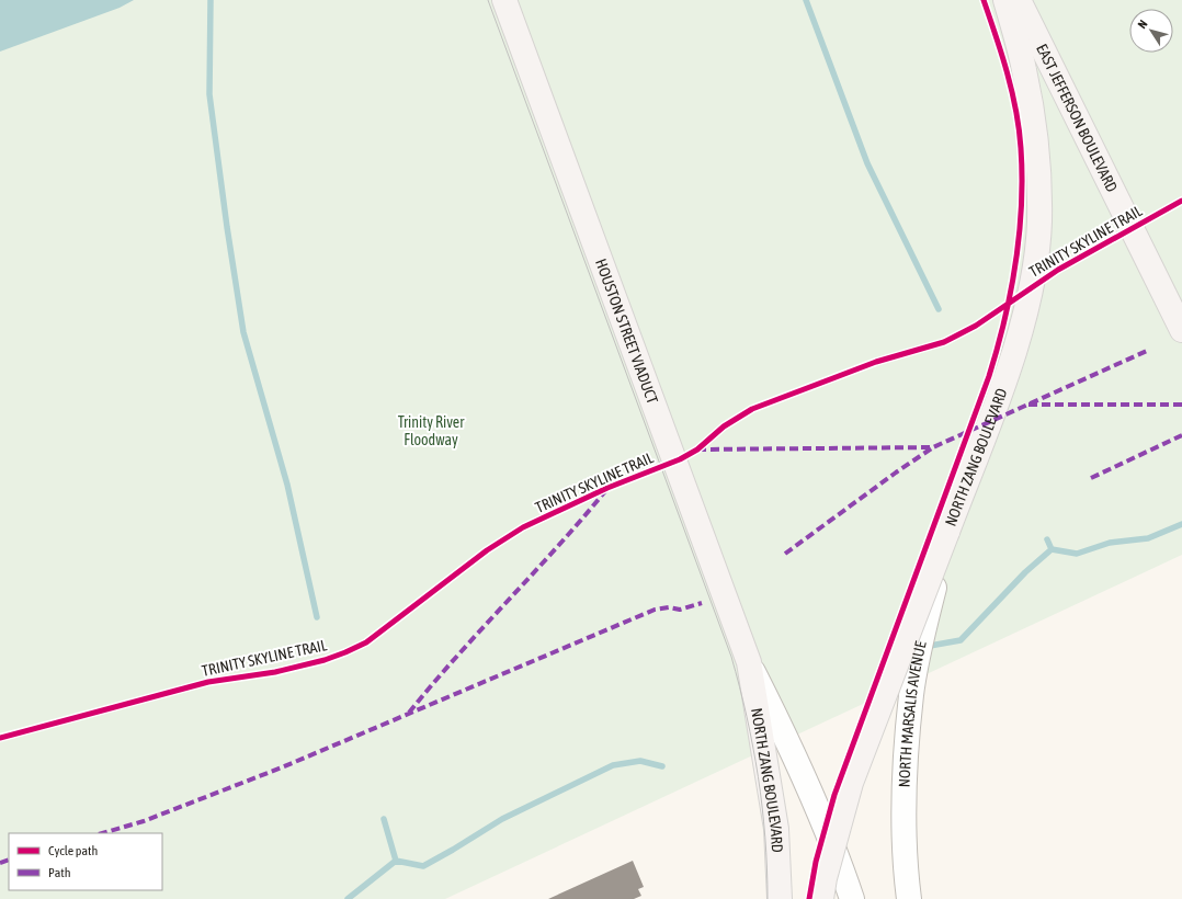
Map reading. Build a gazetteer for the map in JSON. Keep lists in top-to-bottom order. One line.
{"streets":{"main road":["EAST JEFFERSON BOULEVARD","HOUSTON STREET VIADUCT","NORTH ZANG BOULEVARD"],"street":["NORTH MARSALIS AVENUE"],"cycle path":["TRINITY SKYLINE TRAIL"]},"crossings":[["HOUSTON STREET VIADUCT","NORTH ZANG BOULEVARD"],["NORTH ZANG BOULEVARD","NORTH MARSALIS AVENUE"]],"parks":["Trinity River Floodway"],"legend":["Cycle path","Path"],"north":"top left"}
